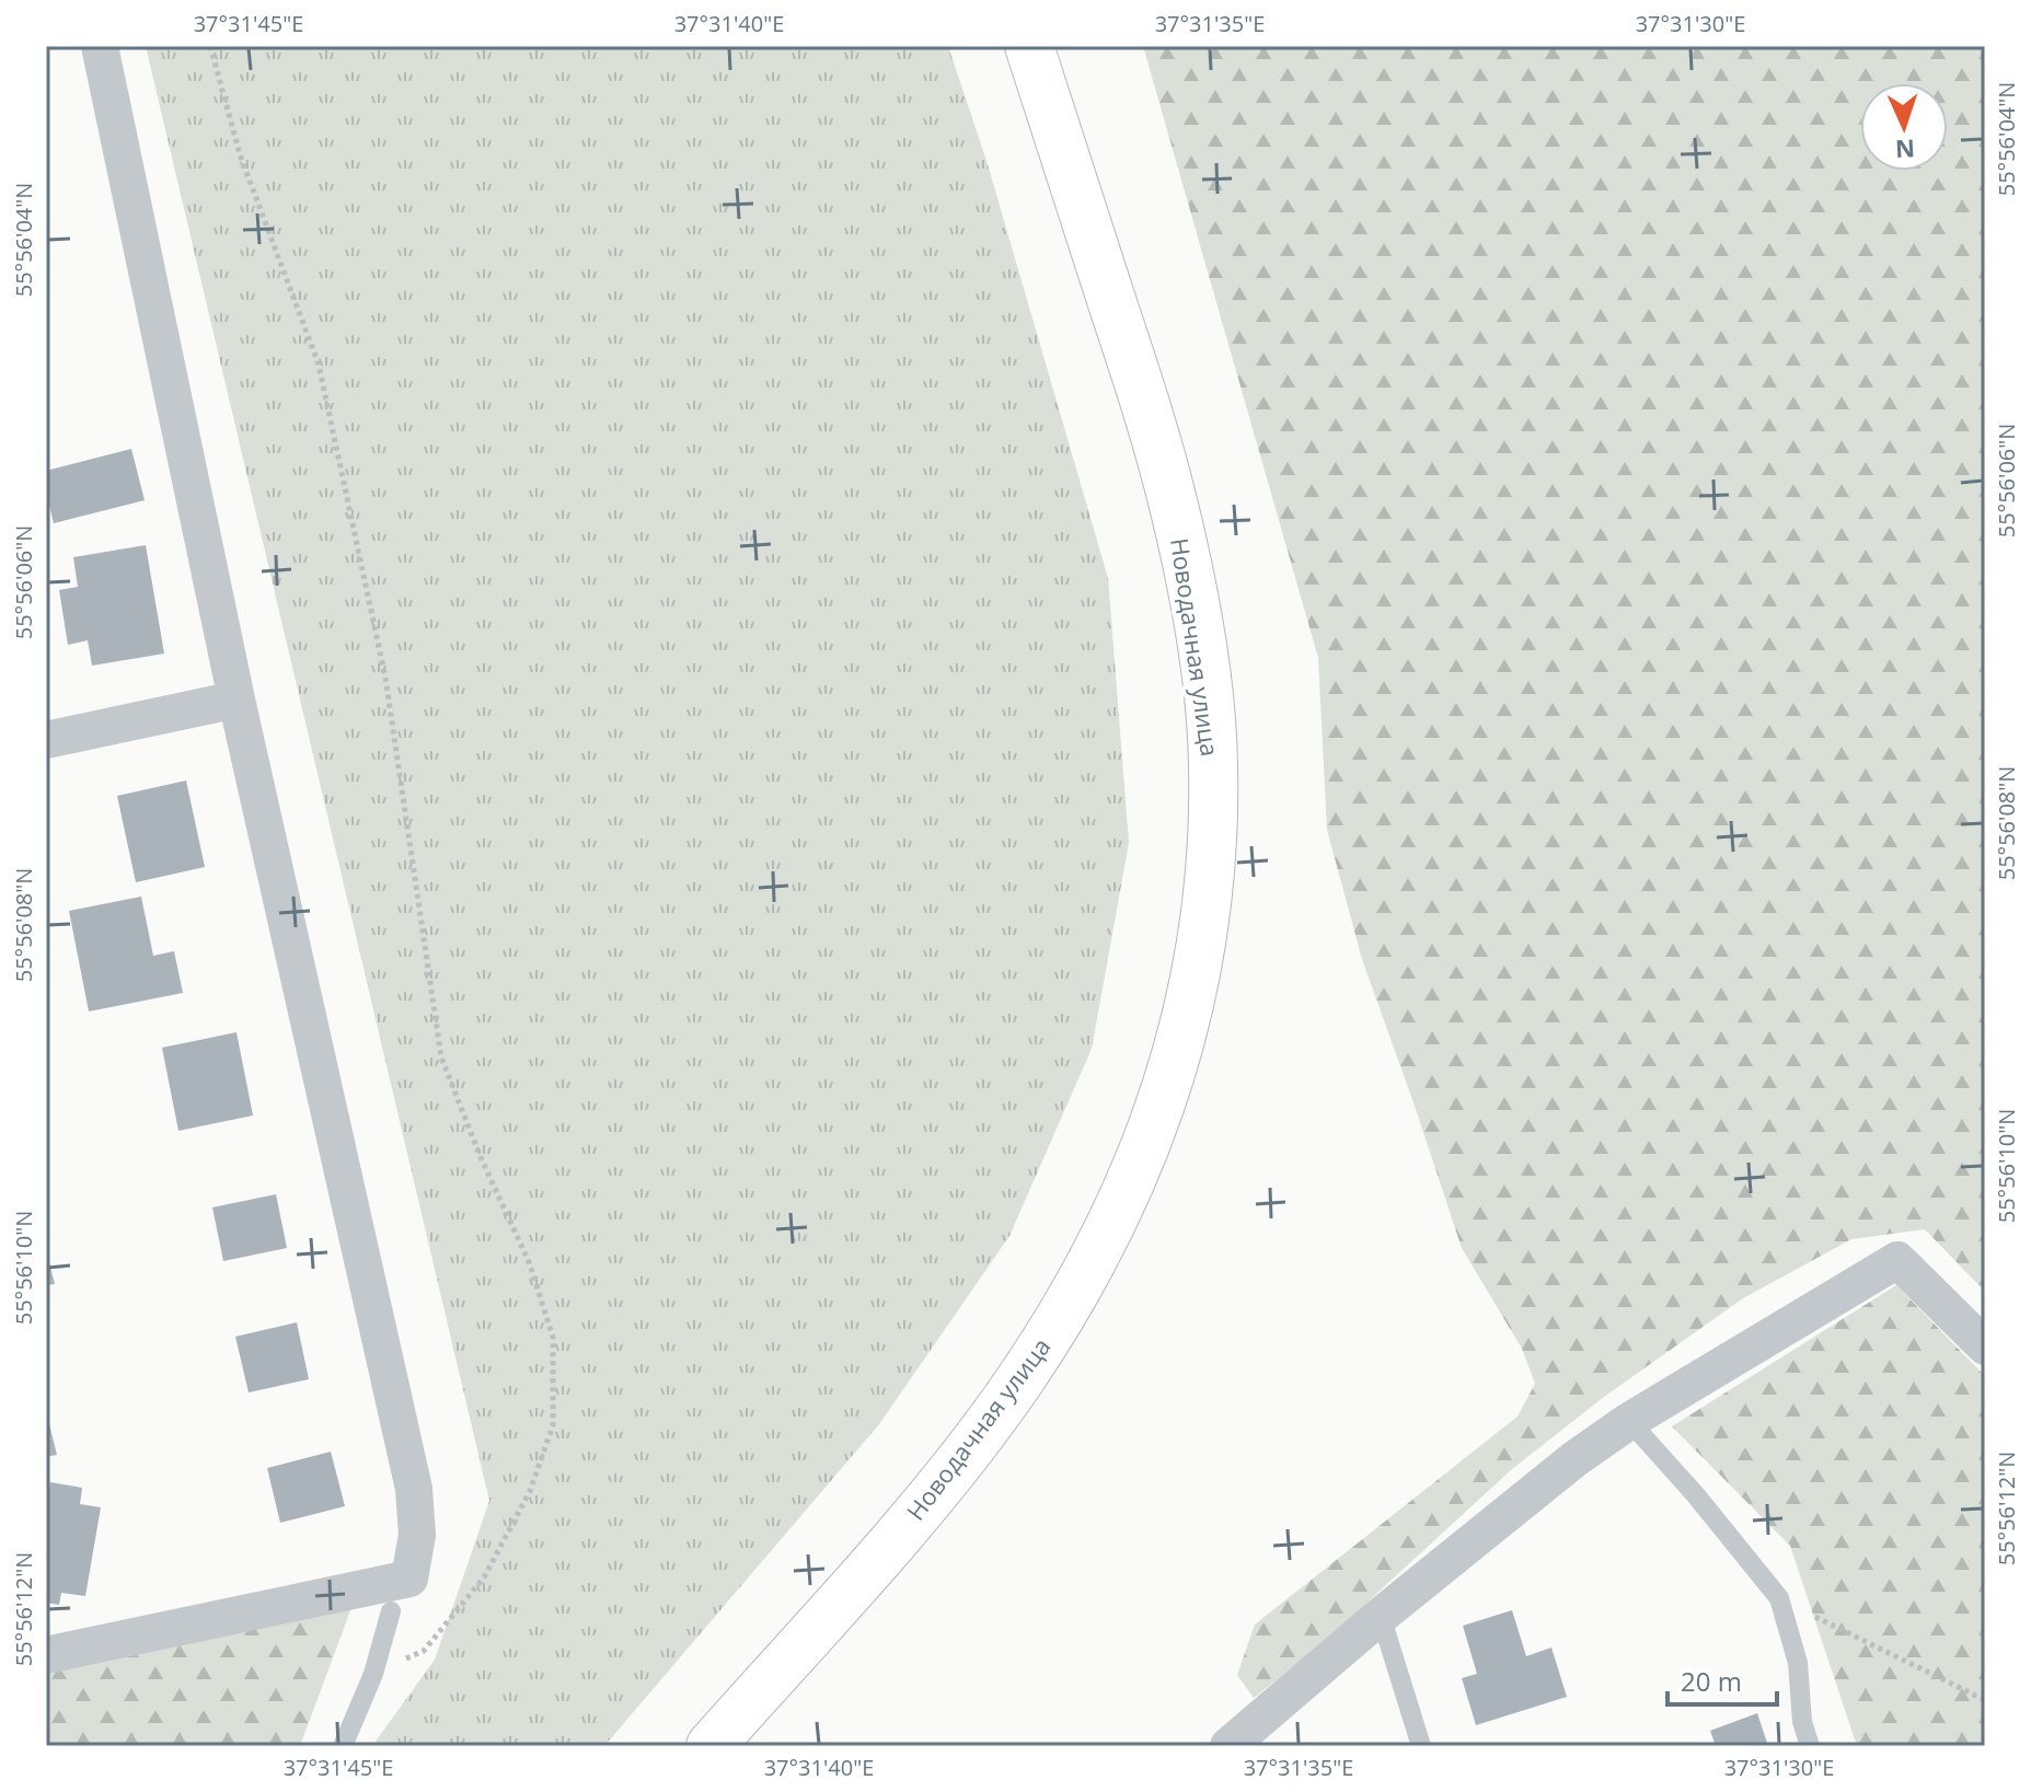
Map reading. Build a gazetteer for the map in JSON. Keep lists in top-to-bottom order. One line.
{"streets":{"street":["Новодачная улица"]},"scale_bar":"20 m","north":"bottom","coordinates":["37°31'45\"E","37°31'40\"E","37°31'35\"E","37°31'30\"E","55°56'04\"N","55°56'06\"N","55°56'08\"N","55°56'10\"N","55°56'12\"N"]}
